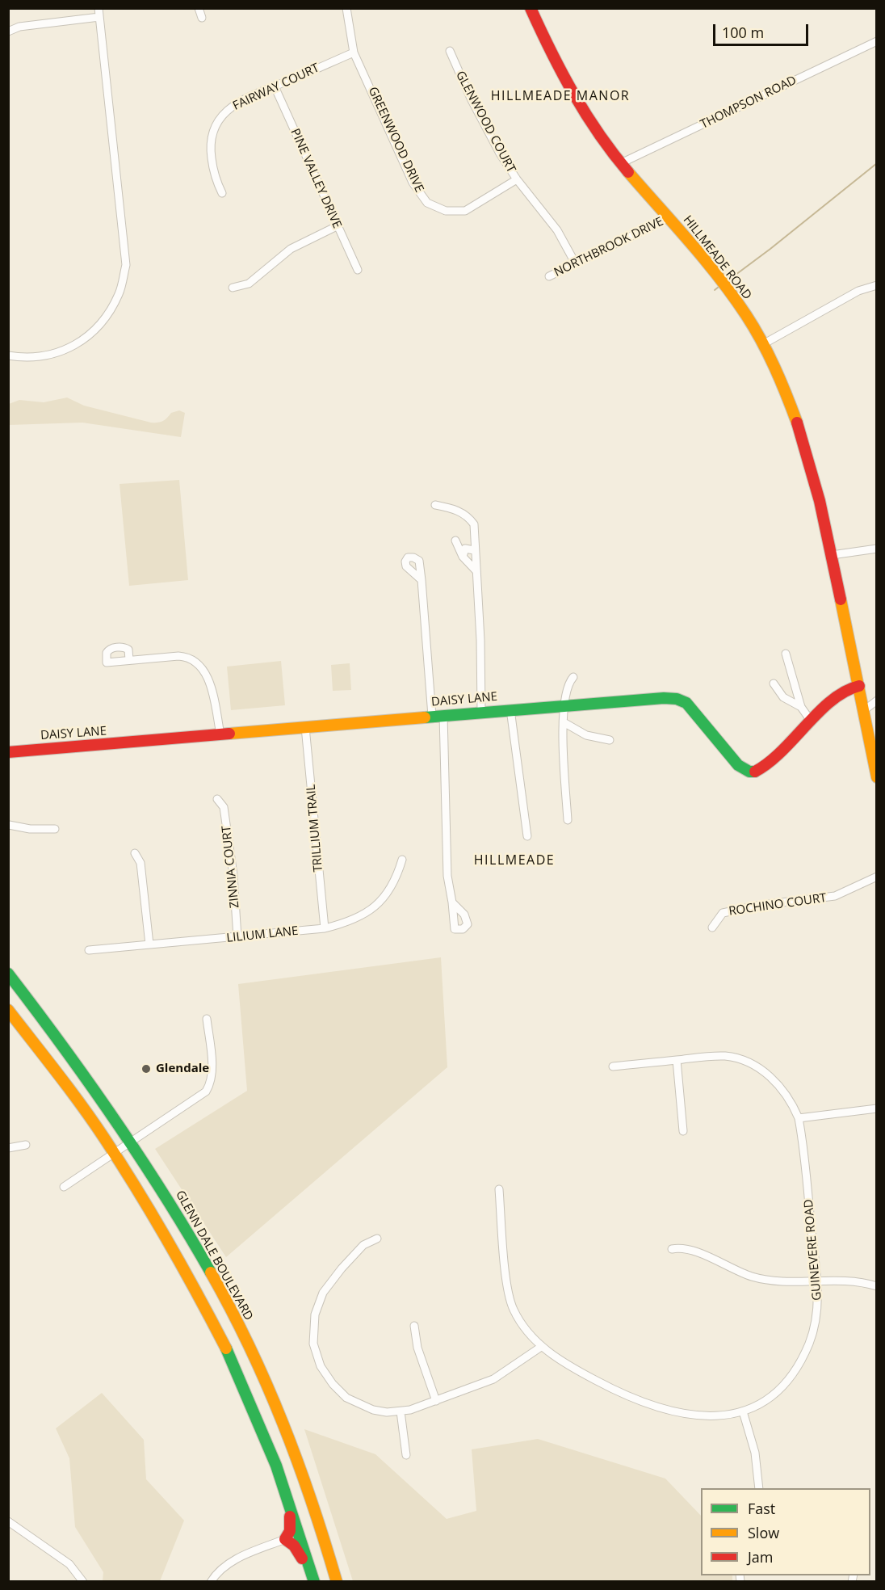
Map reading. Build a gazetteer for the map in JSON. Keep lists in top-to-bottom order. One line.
{"streets":{"street":["FAIRWAY COURT","THOMPSON ROAD","GLENWOOD COURT","GREENWOOD DRIVE","PINE VALLEY DRIVE","NORTHBROOK DRIVE","HILLMEADE ROAD","DAISY LANE","TRILLIUM TRAIL","ZINNIA COURT","ROCHINO COURT","LILIUM LANE","GUINEVERE ROAD","GLENN DALE BOULEVARD"]},"crossings":[["FAIRWAY COURT","GREENWOOD DRIVE"],["FAIRWAY COURT","PINE VALLEY DRIVE"],["THOMPSON ROAD","HILLMEADE ROAD"],["GLENWOOD COURT","GREENWOOD DRIVE"],["GLENWOOD COURT","NORTHBROOK DRIVE"],["NORTHBROOK DRIVE","HILLMEADE ROAD"],["HILLMEADE ROAD","DAISY LANE"],["DAISY LANE","TRILLIUM TRAIL"],["TRILLIUM TRAIL","LILIUM LANE"],["ZINNIA COURT","LILIUM LANE"]],"districts":["HILLMEADE MANOR","HILLMEADE"],"places":["Glendale"],"legend":["Fast","Slow","Jam"],"scale_bar":"100 m"}
